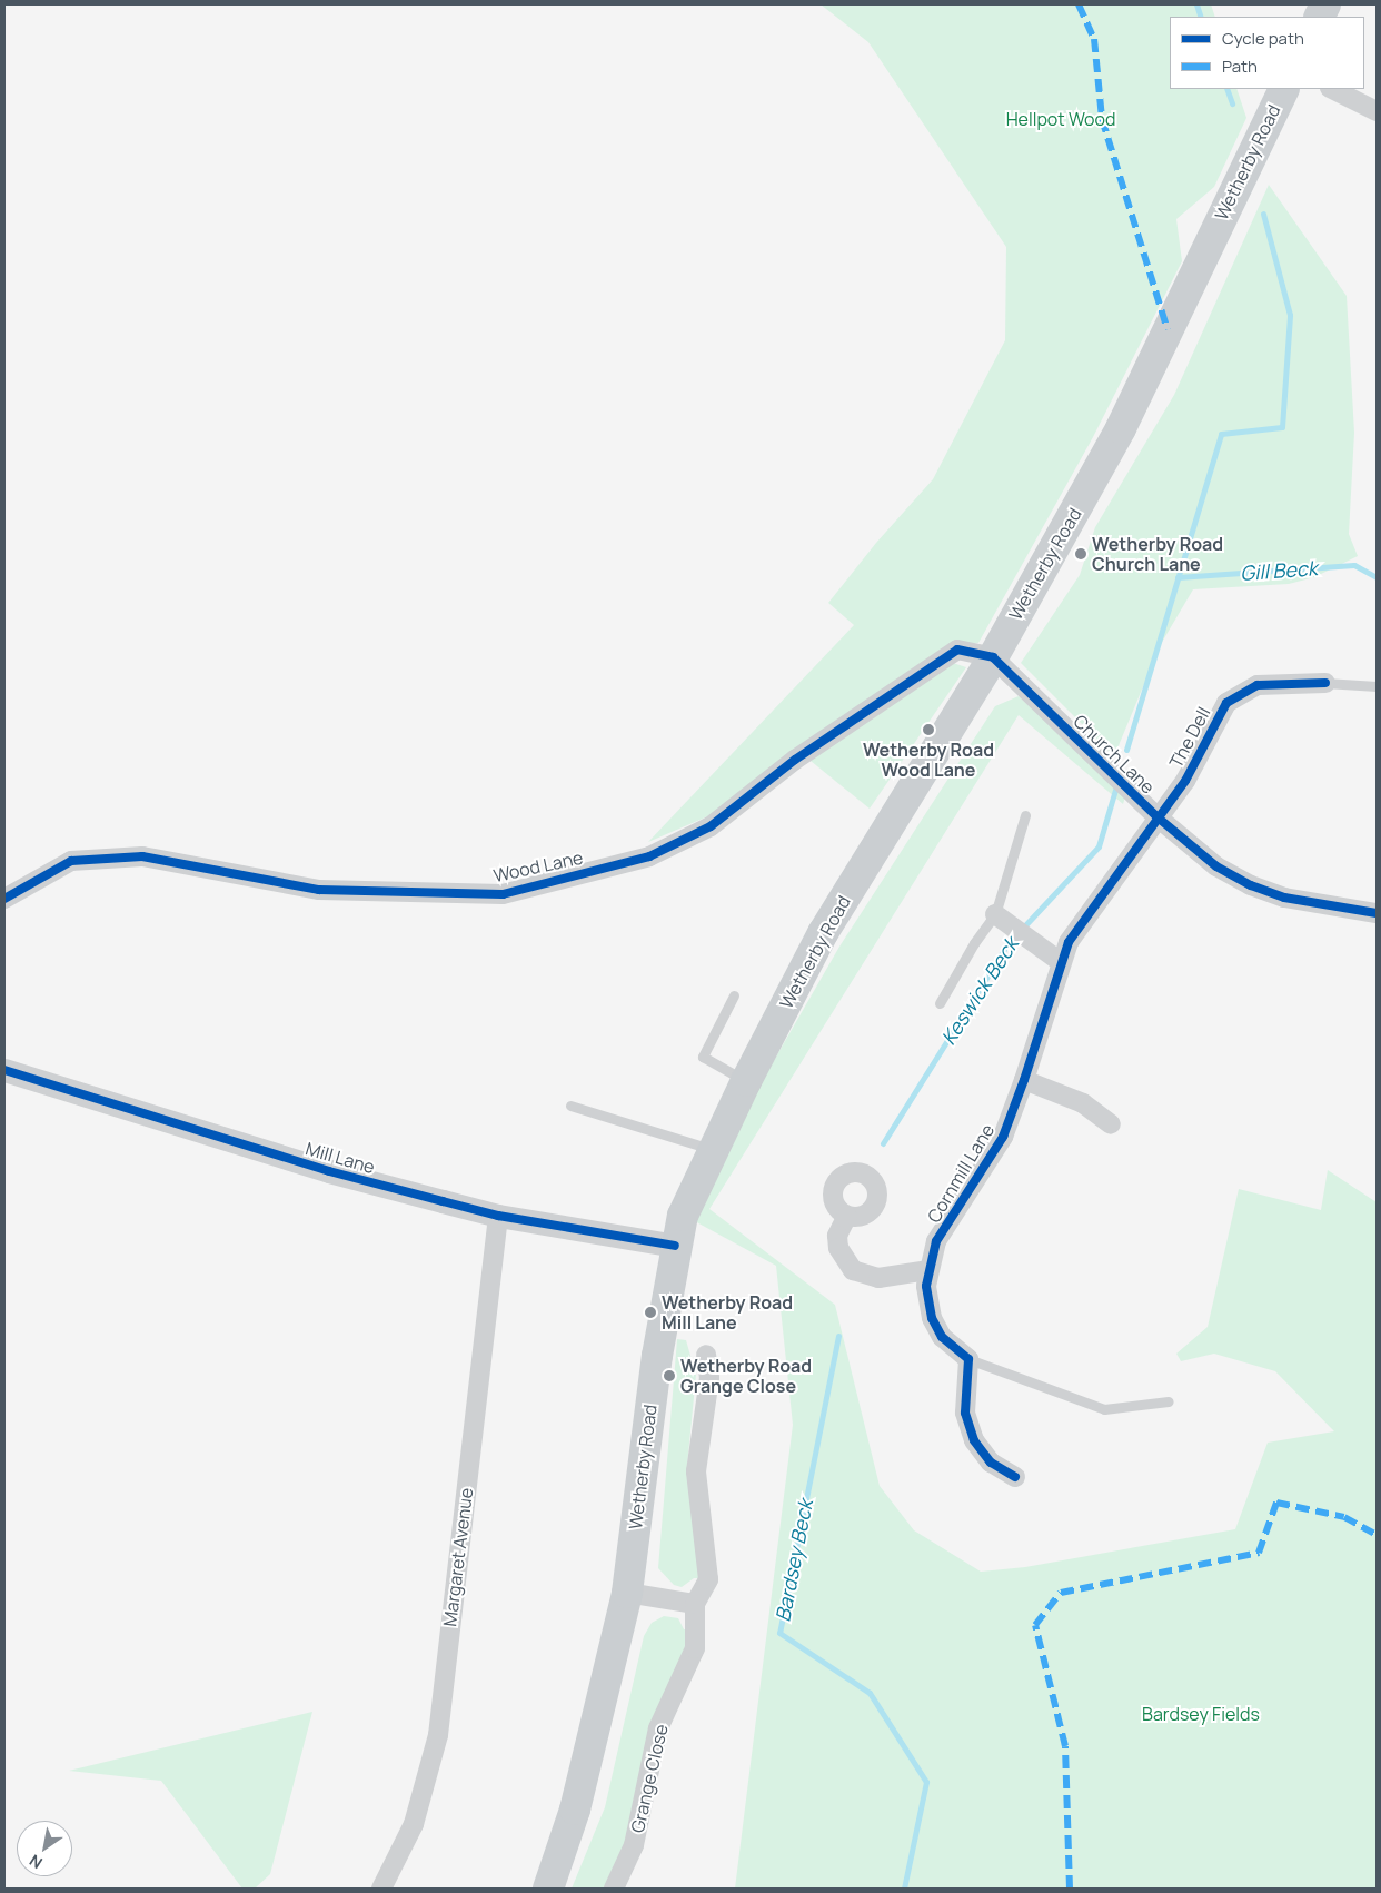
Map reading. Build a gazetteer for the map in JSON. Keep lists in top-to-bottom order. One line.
{"streets":{"main road":["Wetherby Road"],"street":["The Dell","Church Lane","Wood Lane","Mill Lane","Cornmill Lane","Margaret Avenue","Grange Close"]},"crossings":[["Wetherby Road","Church Lane"],["Wetherby Road","Wood Lane"],["Wetherby Road","Mill Lane"],["The Dell","Church Lane"],["The Dell","Cornmill Lane"],["Church Lane","Wood Lane"],["Church Lane","Cornmill Lane"],["Mill Lane","Margaret Avenue"]],"water":["Gill Beck","Keswick Beck","Bardsey Beck"],"parks":["Hellpot Wood","Bardsey Fields"],"places":["Wetherby Road Church Lane","Wetherby Road Wood Lane","Wetherby Road Mill Lane","Wetherby Road Grange Close"],"legend":["Cycle path","Path"],"north":"bottom left"}
